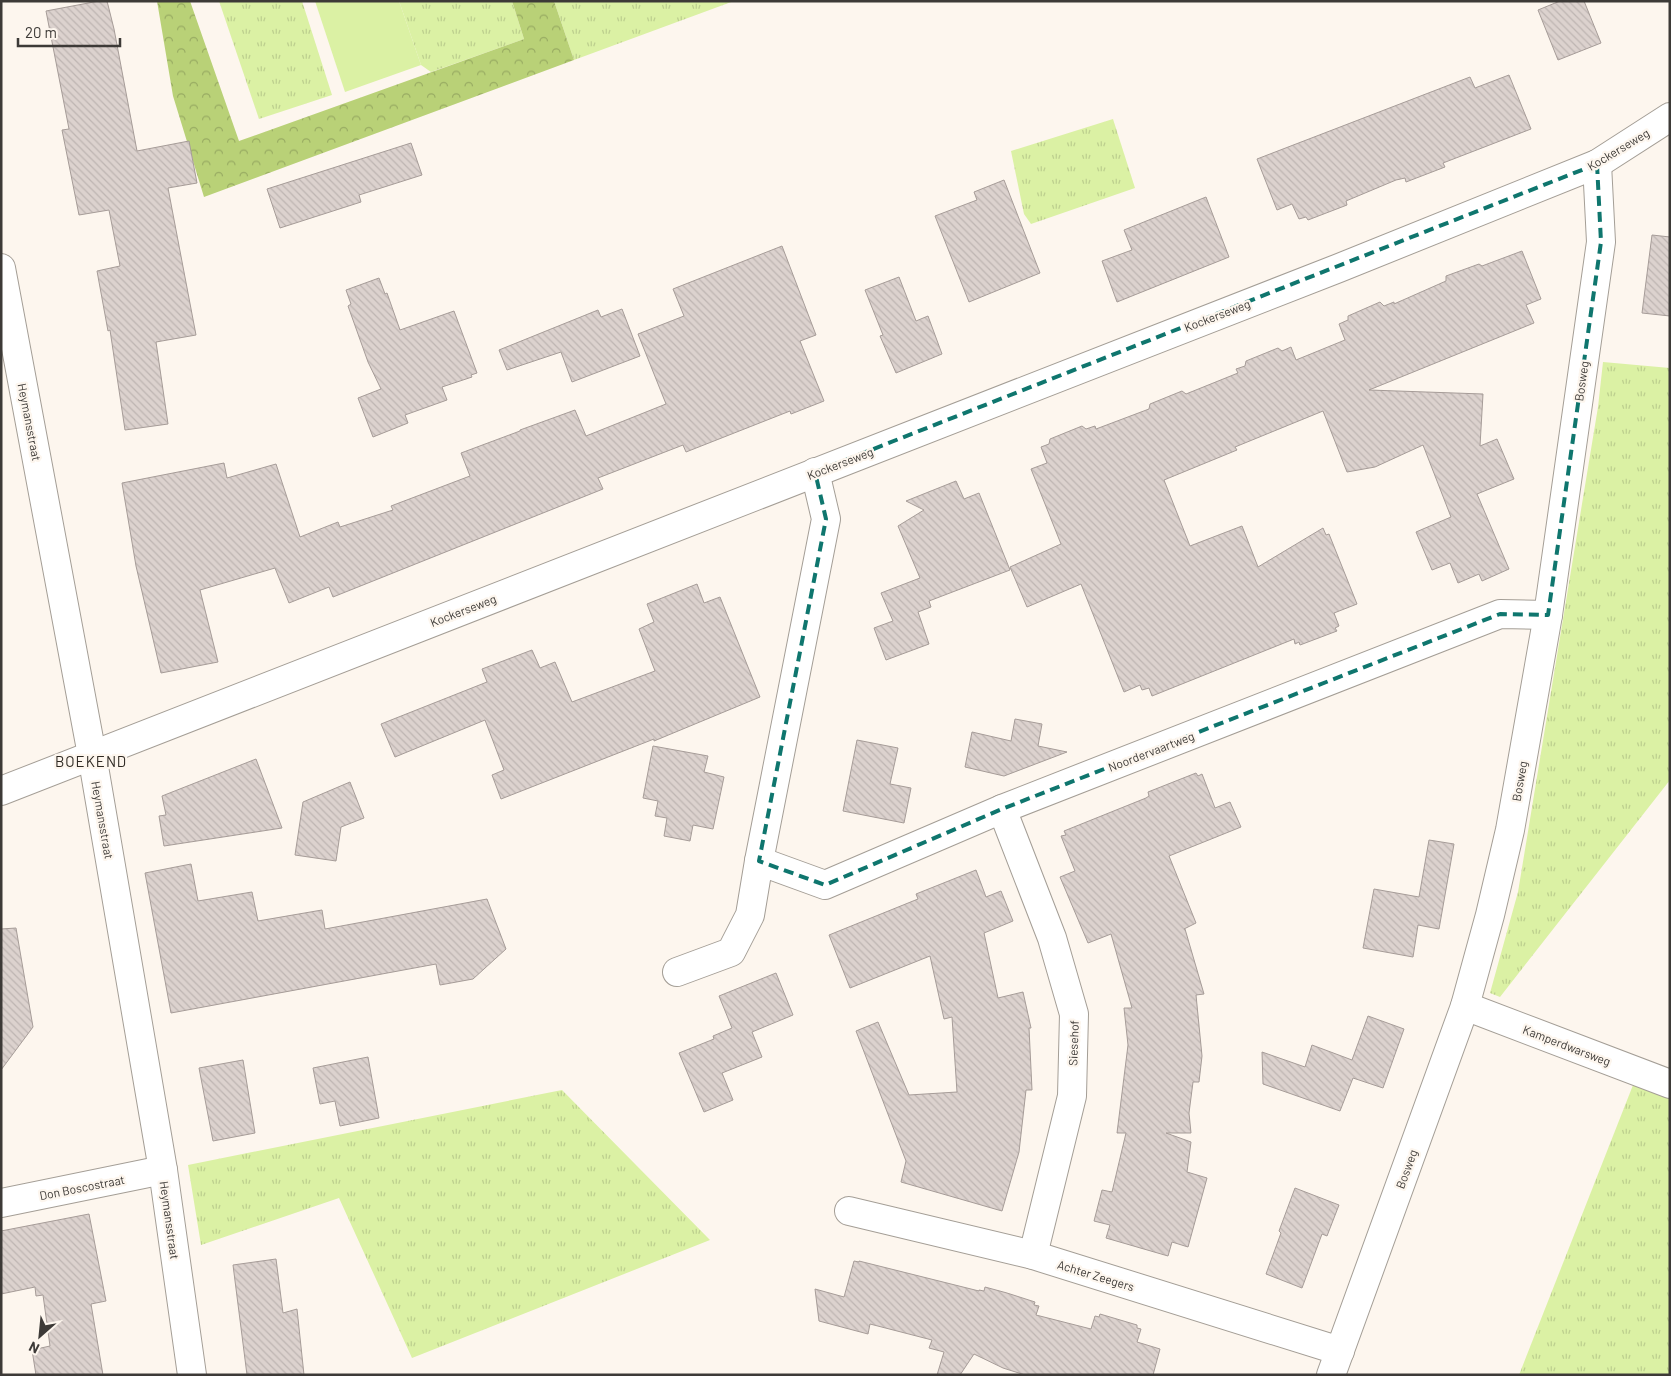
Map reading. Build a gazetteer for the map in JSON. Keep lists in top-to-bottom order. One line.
{"streets":{"street":["Kockerseweg","Bosweg","Heymansstraat","Noordervaartweg","Siesehof","Kamperdwarsweg","Don Boscostraat","Achter Zeegers"]},"crossings":[["Kockerseweg","Bosweg"],["Kockerseweg","Heymansstraat"],["Bosweg","Noordervaartweg"],["Bosweg","Kamperdwarsweg"],["Bosweg","Achter Zeegers"],["Heymansstraat","Don Boscostraat"],["Noordervaartweg","Siesehof"],["Siesehof","Achter Zeegers"]],"districts":["BOEKEND"],"scale_bar":"20 m","north":"bottom left"}
